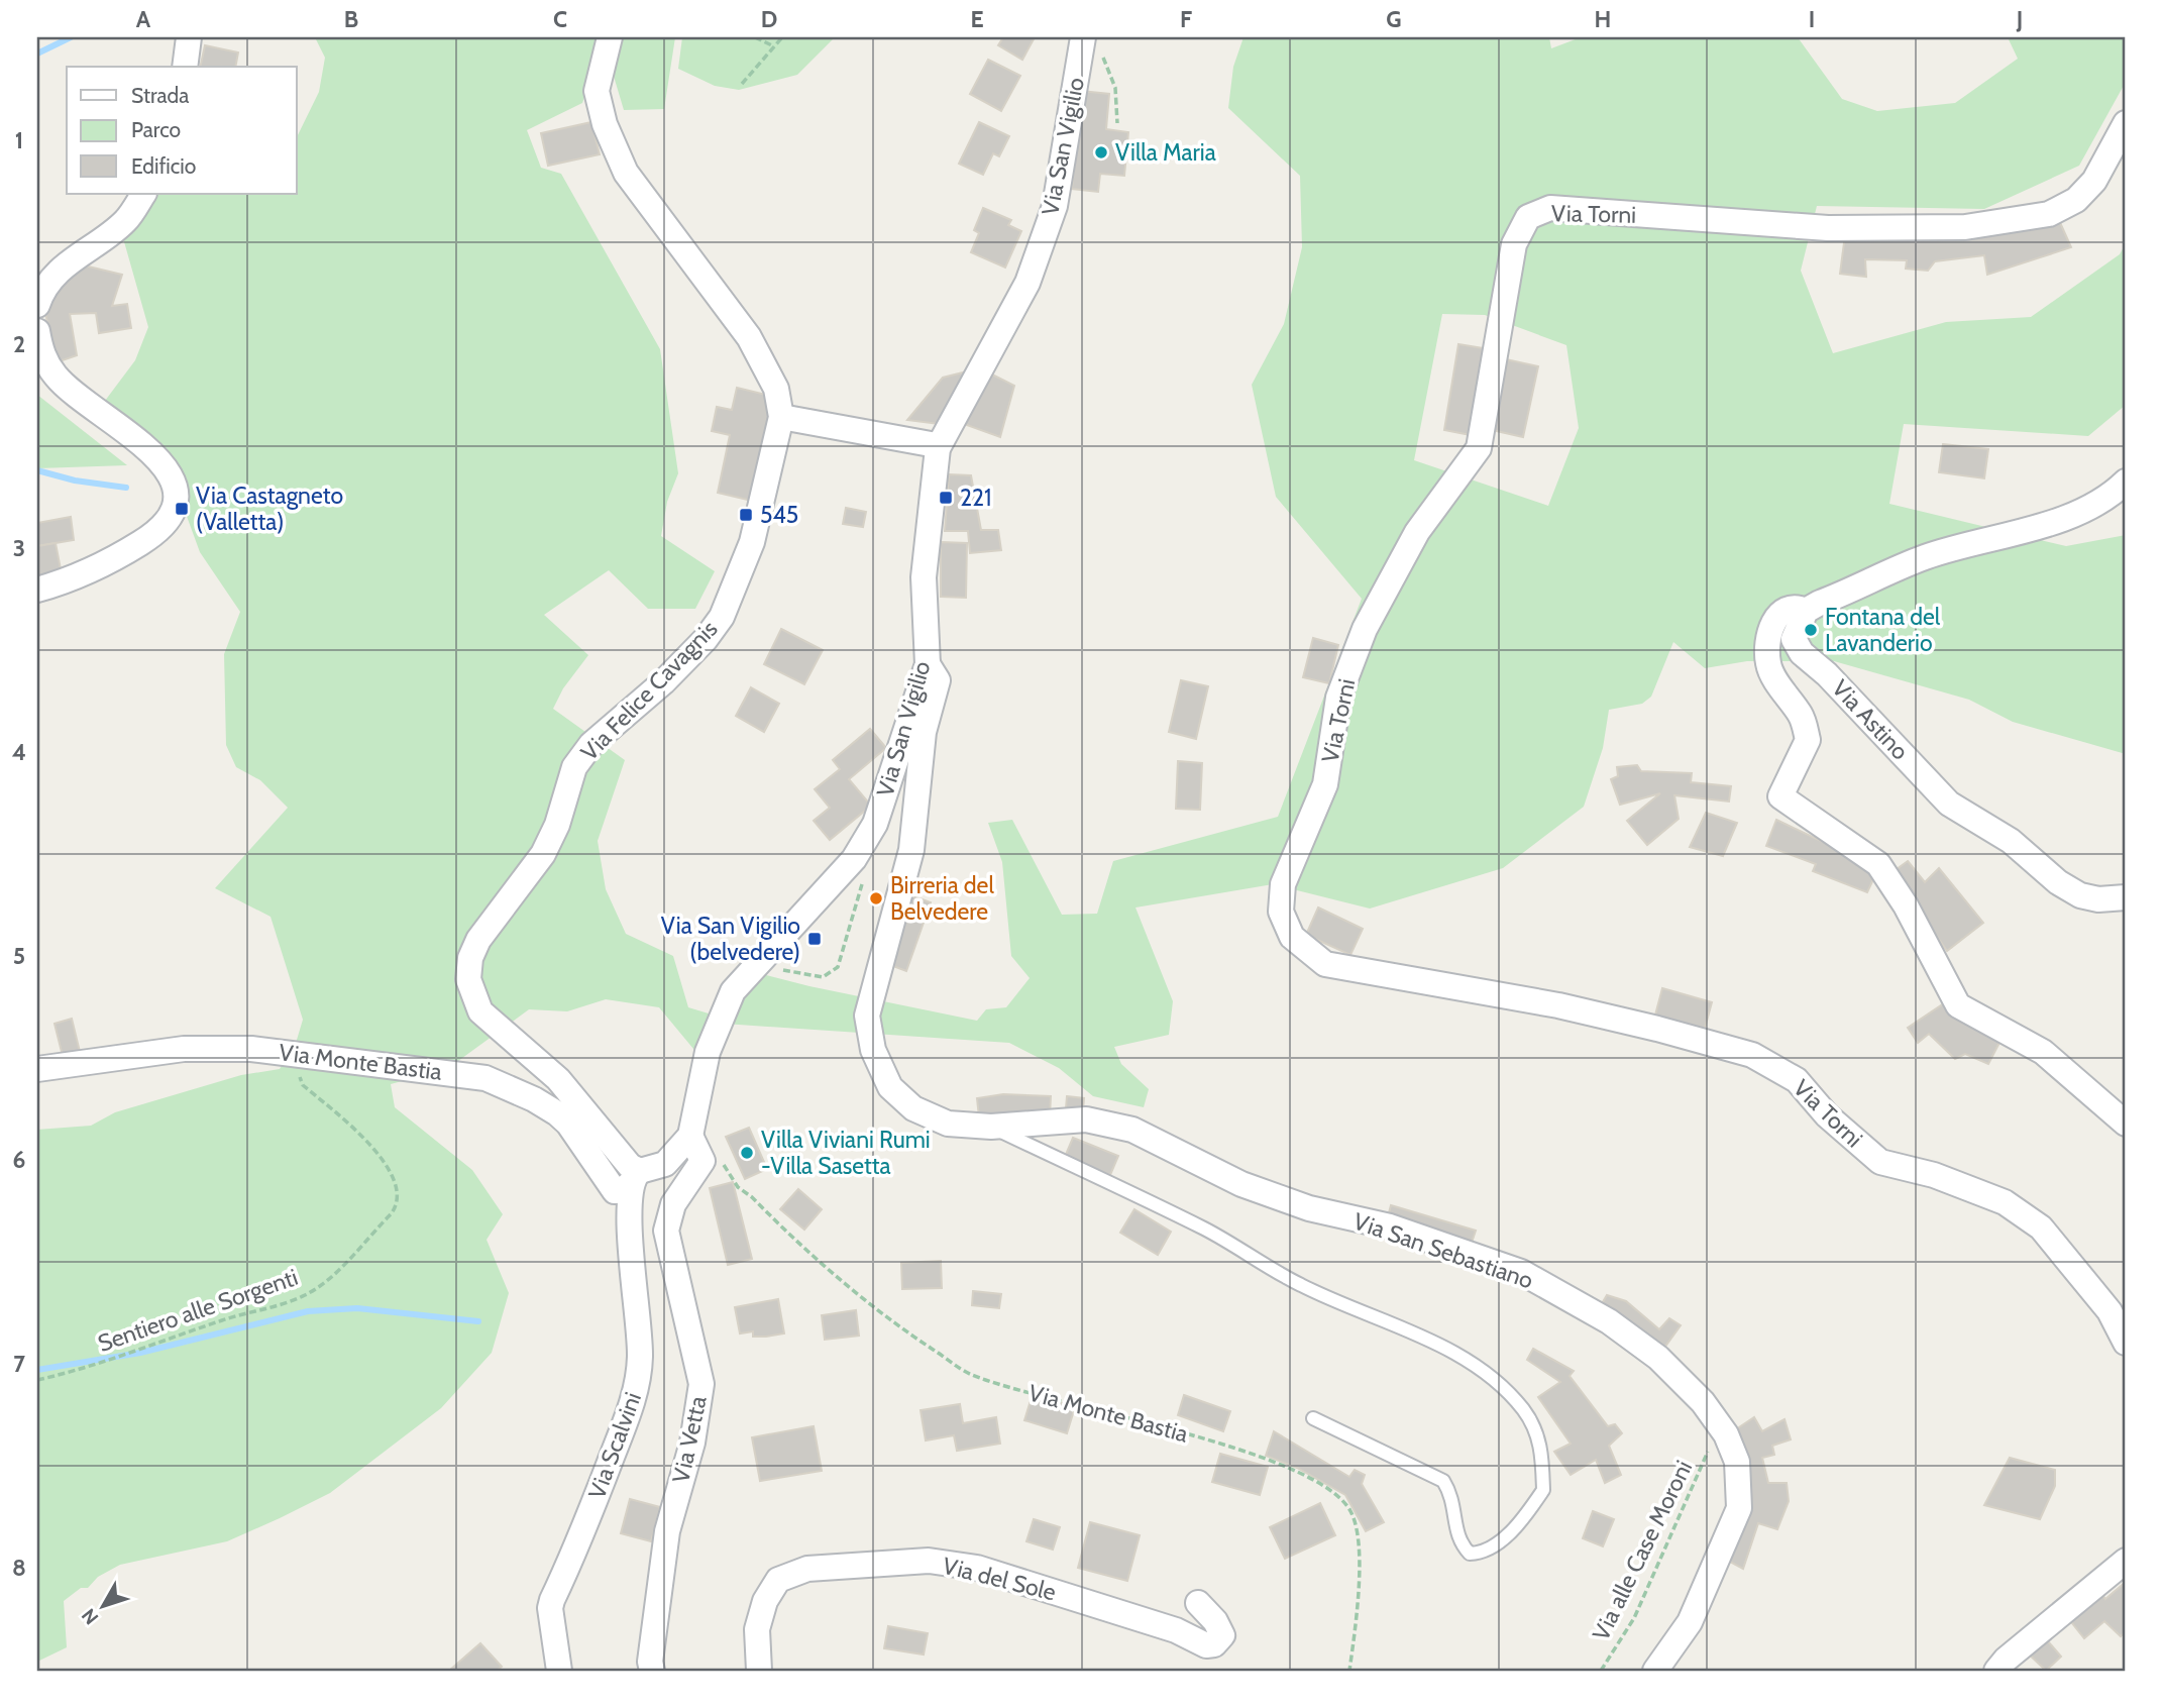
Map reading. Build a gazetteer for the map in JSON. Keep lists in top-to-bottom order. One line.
{"streets":{"street":["Via San Vigilio","Via Torni","Via Felice Cavagnis","Via Astino","Via Monte Bastia","Via San Sebastiano","Via Vetta","Via Scalvini","Via del Sole"],"path":["Sentiero alle Sorgenti","Via alle Case Moroni"]},"crossings":[["Via San Vigilio","Via San Sebastiano"],["Via San Vigilio","Via Vetta"],["Via Felice Cavagnis","Via Monte Bastia"],["Via Felice Cavagnis","Via Scalvini"],["Via Monte Bastia","Sentiero alle Sorgenti"],["Via Monte Bastia","Via Scalvini"]],"places":{"other":["Villa Maria","Fontana del Lavanderio","Birreria del Belvedere","Villa Viviani Rumi -Villa Sasetta"],"transit":["221","Via Castagneto (Valletta)","545","Via San Vigilio (belvedere)"]},"legend":["Strada","Parco","Edificio"],"north":"bottom left","grid":{"columns":["A","B","C","D","E","F","G","H","I","J"],"rows":["1","2","3","4","5","6","7","8"]}}
